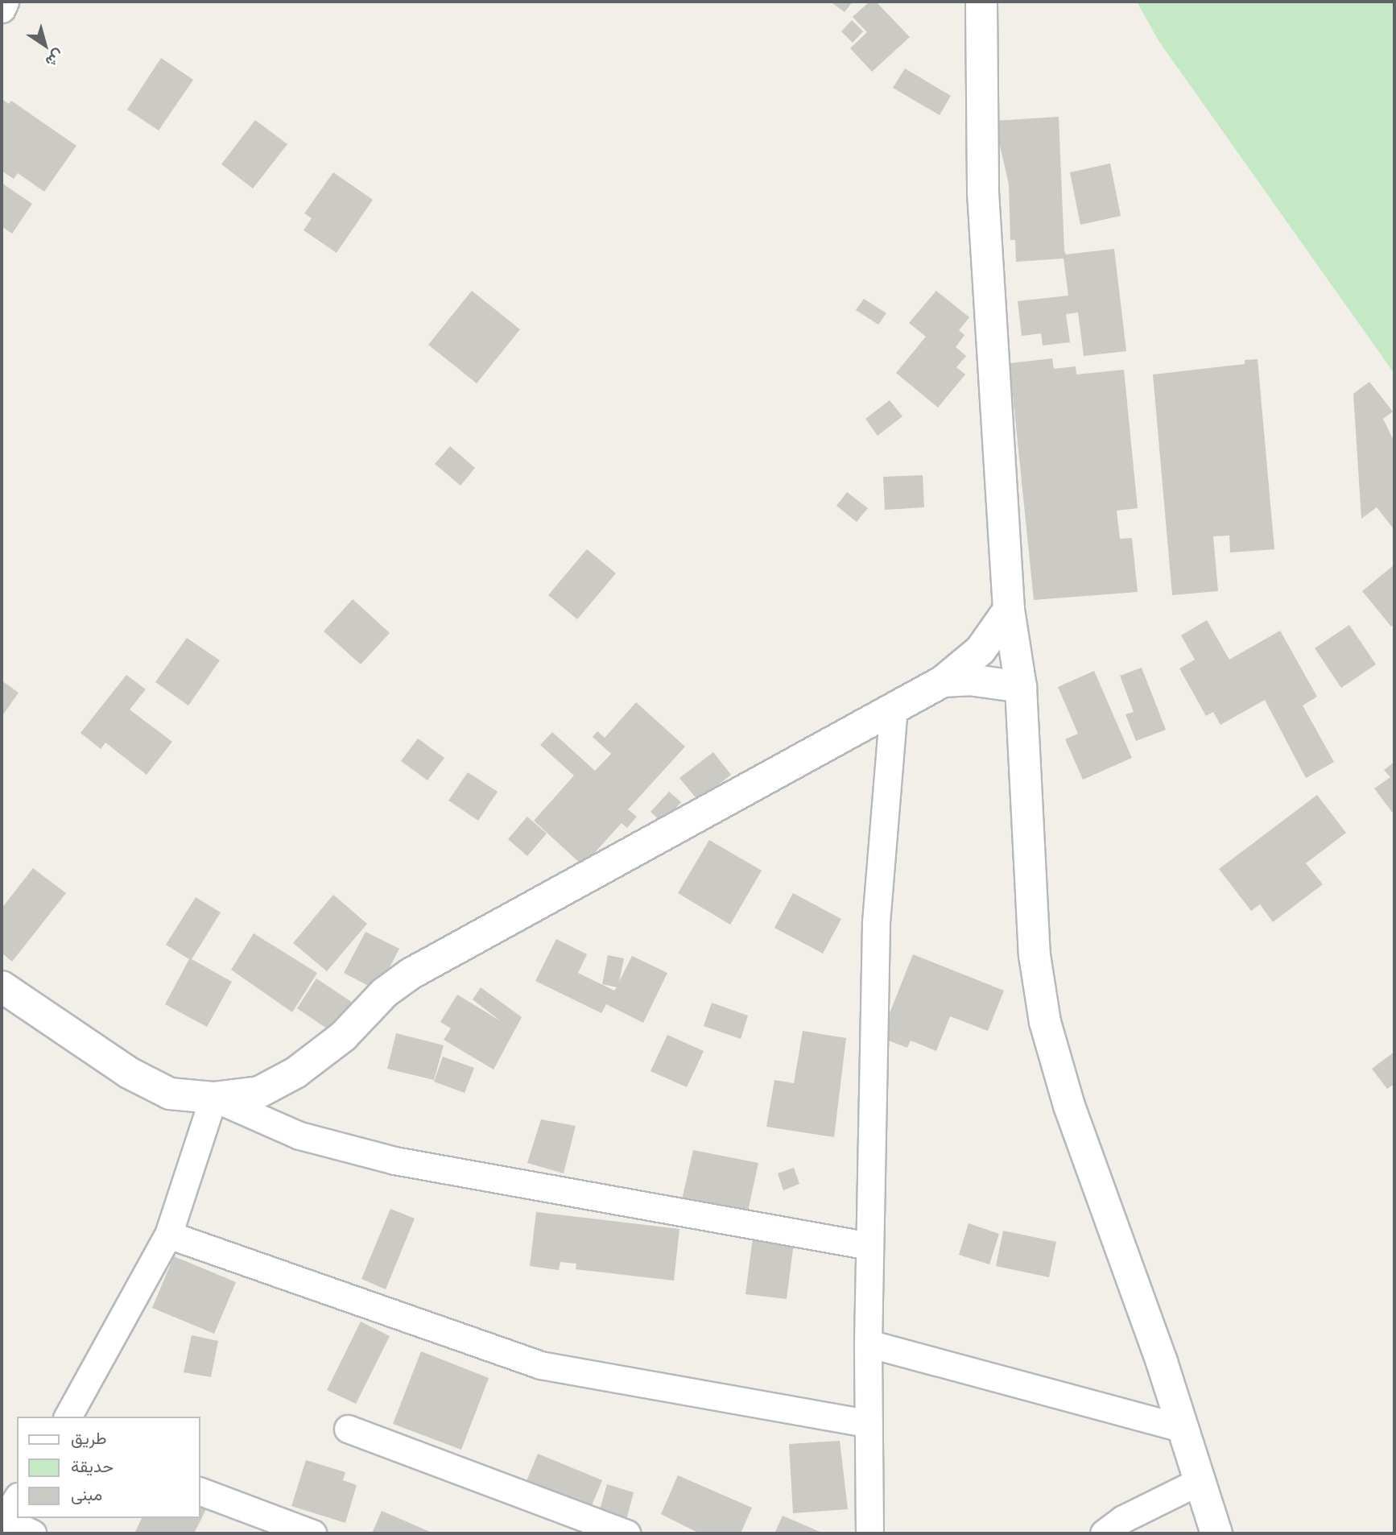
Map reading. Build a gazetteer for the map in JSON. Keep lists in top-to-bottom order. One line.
{"legend":["طريق","حديقة","مبنى"],"north":"bottom right"}
